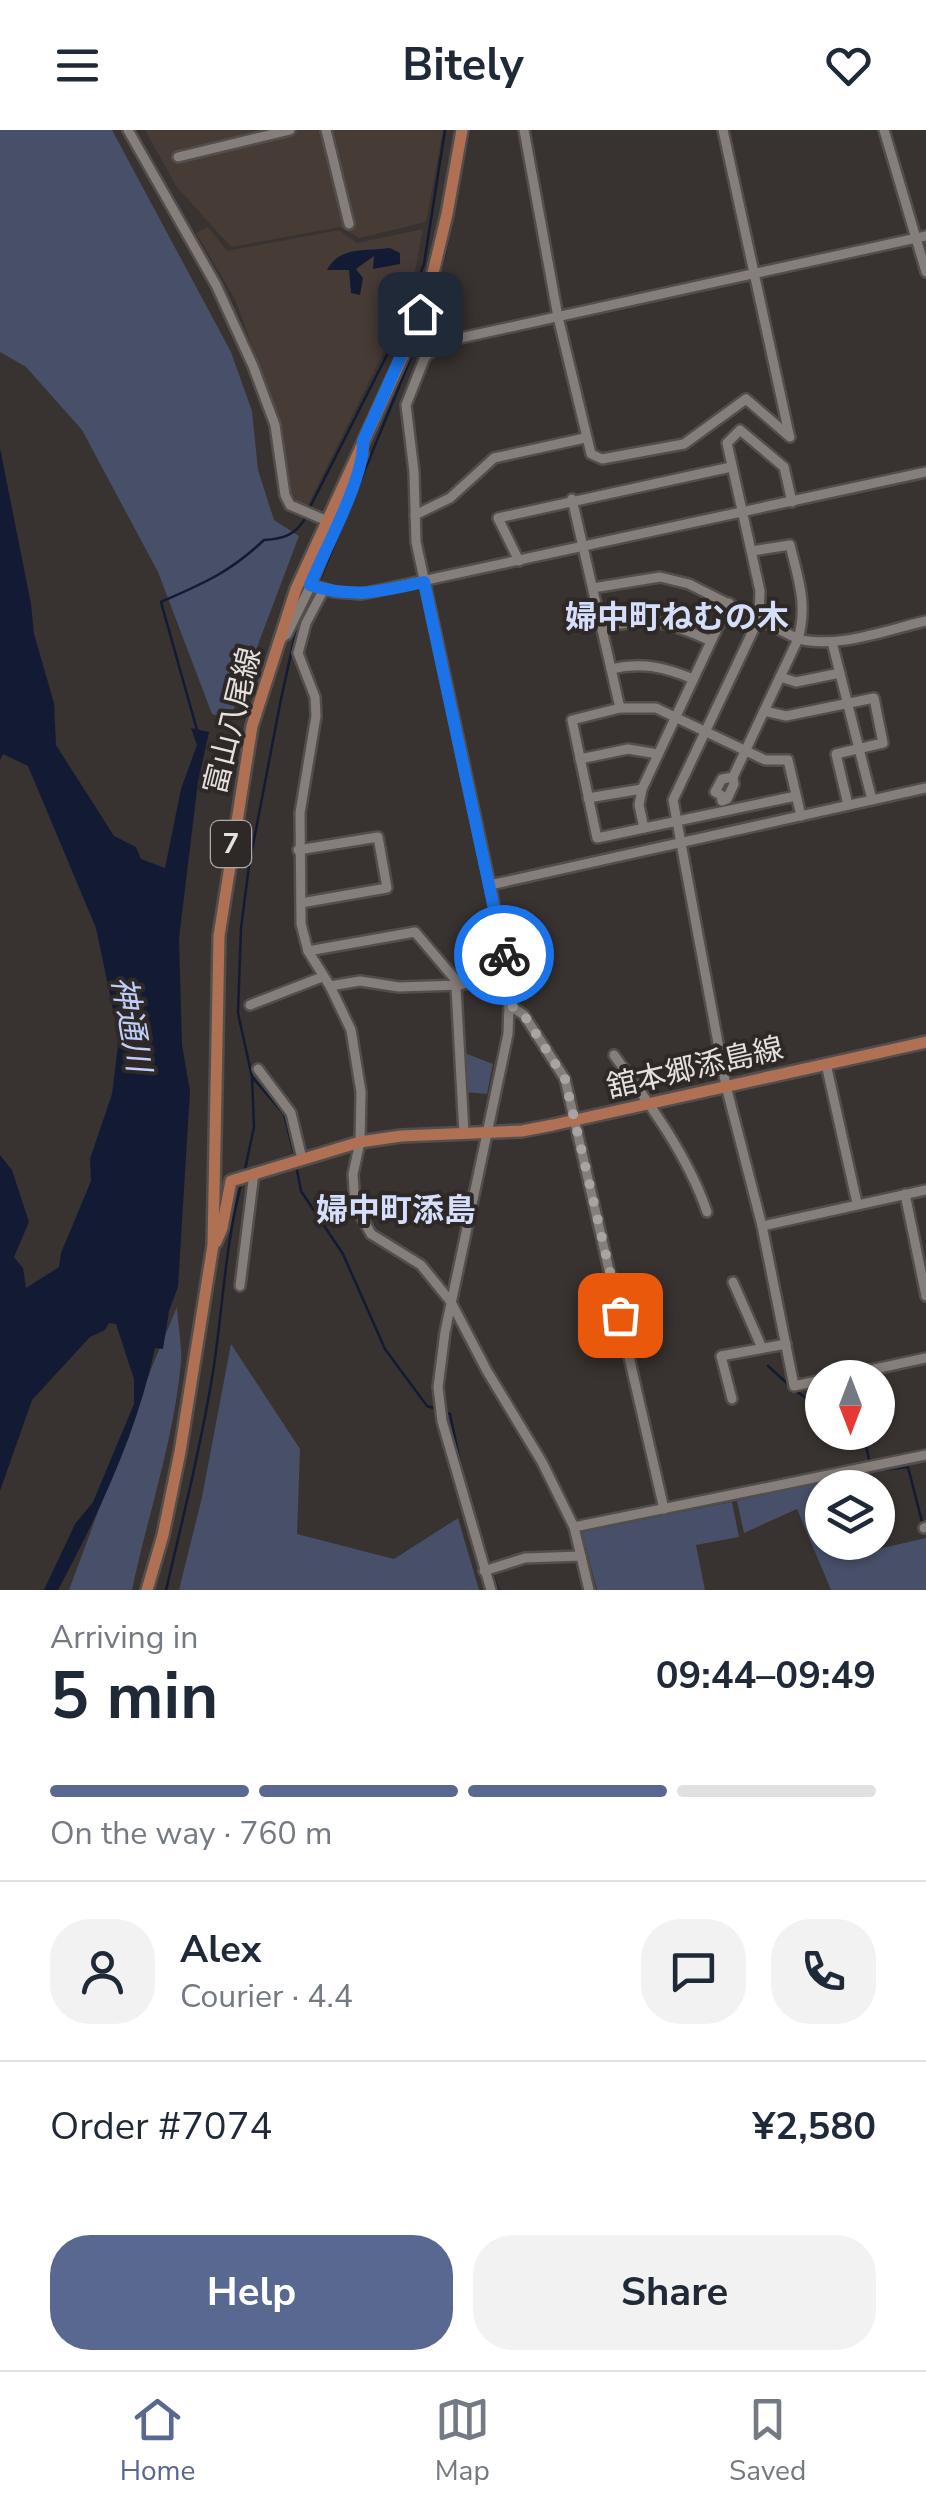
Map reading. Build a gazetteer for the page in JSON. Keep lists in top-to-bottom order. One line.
{"streets":{"main road":["富山八尾線","7","舘本郷添島線"]},"districts":["婦中町ねむの木","婦中町添島"],"water":["神通川"],"north":"bottom","page":{"header":"Bitely","heading":["5 min","Arriving in","09:44–09:49"],"panel":["Alex","Courier · 4.4","Order #7074","¥2,580"],"bar":"On the way · 760 m","buttons":["Help","Share"],"tabs":["Home","Map","Saved"]}}
